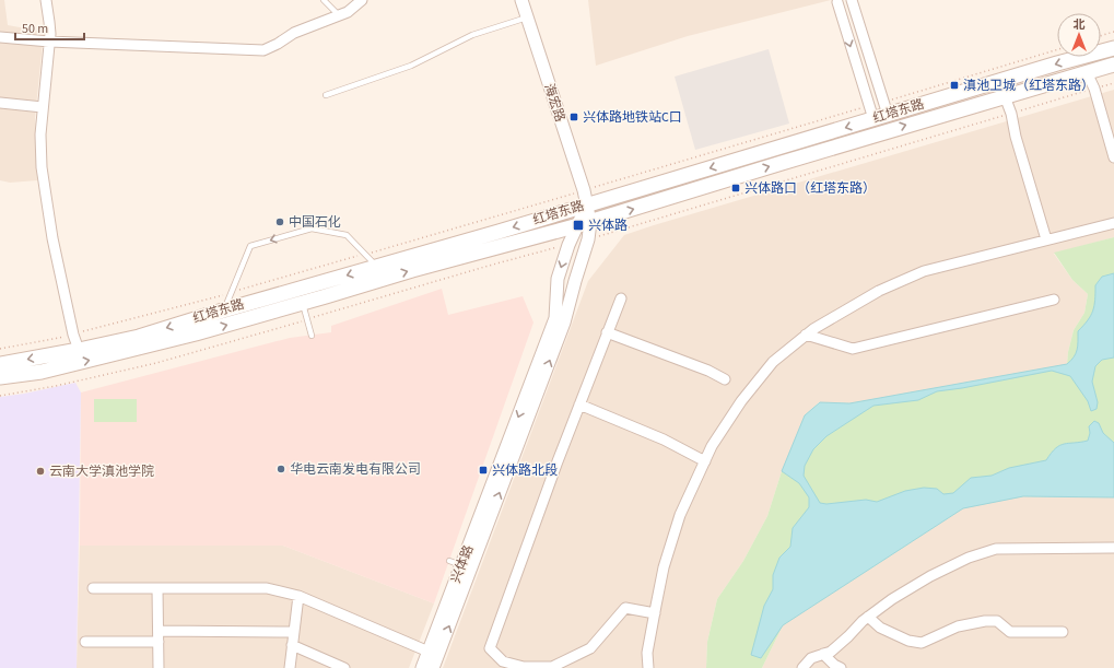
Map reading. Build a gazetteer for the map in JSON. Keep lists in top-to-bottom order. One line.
{"streets":{"main road":["红塔东路"],"street":["海宏路","兴体路"]},"crossings":[["海宏路","红塔东路"],["海宏路","兴体路"],["红塔东路","兴体路"]],"places":{"transit":["滇池卫城（红塔东路）","兴体路地铁站C口","兴体路口（红塔东路）","兴体路","兴体路北段"],"other":["中国石化","华电云南发电有限公司","云南大学滇池学院"]},"scale_bar":"50 m","north":"top"}
